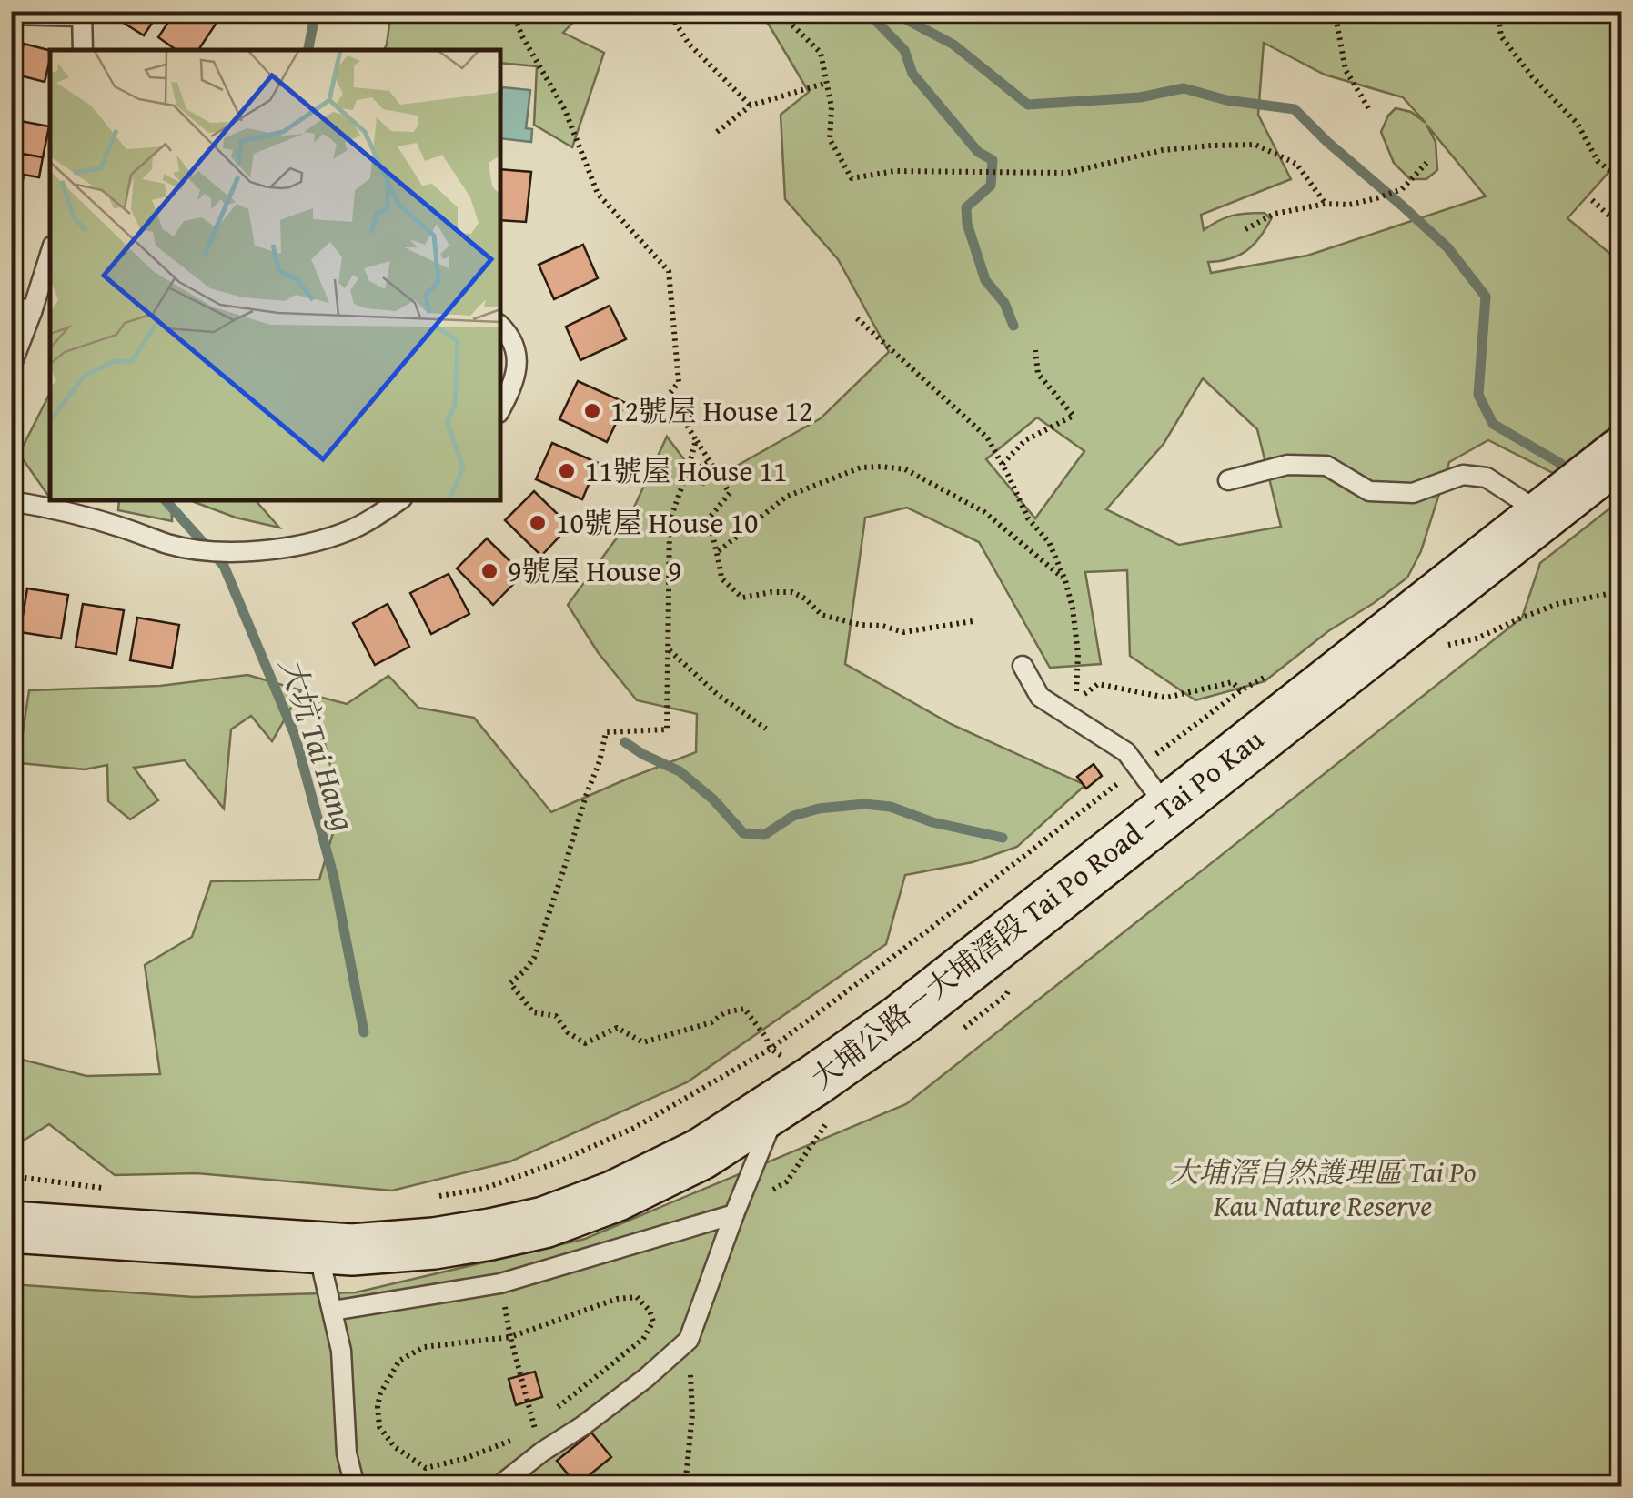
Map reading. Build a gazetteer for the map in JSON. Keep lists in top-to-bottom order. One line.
{"streets":{"main road":["大埔公路－大埔滘段 Tai Po Road – Tai Po Kau"]},"water":["大坑 Tai Hang"],"parks":["大埔滘自然護理區 Tai Po Kau Nature Reserve"],"places":["12號屋 House 12","11號屋 House 11","10號屋 House 10","9號屋 House 9"]}
